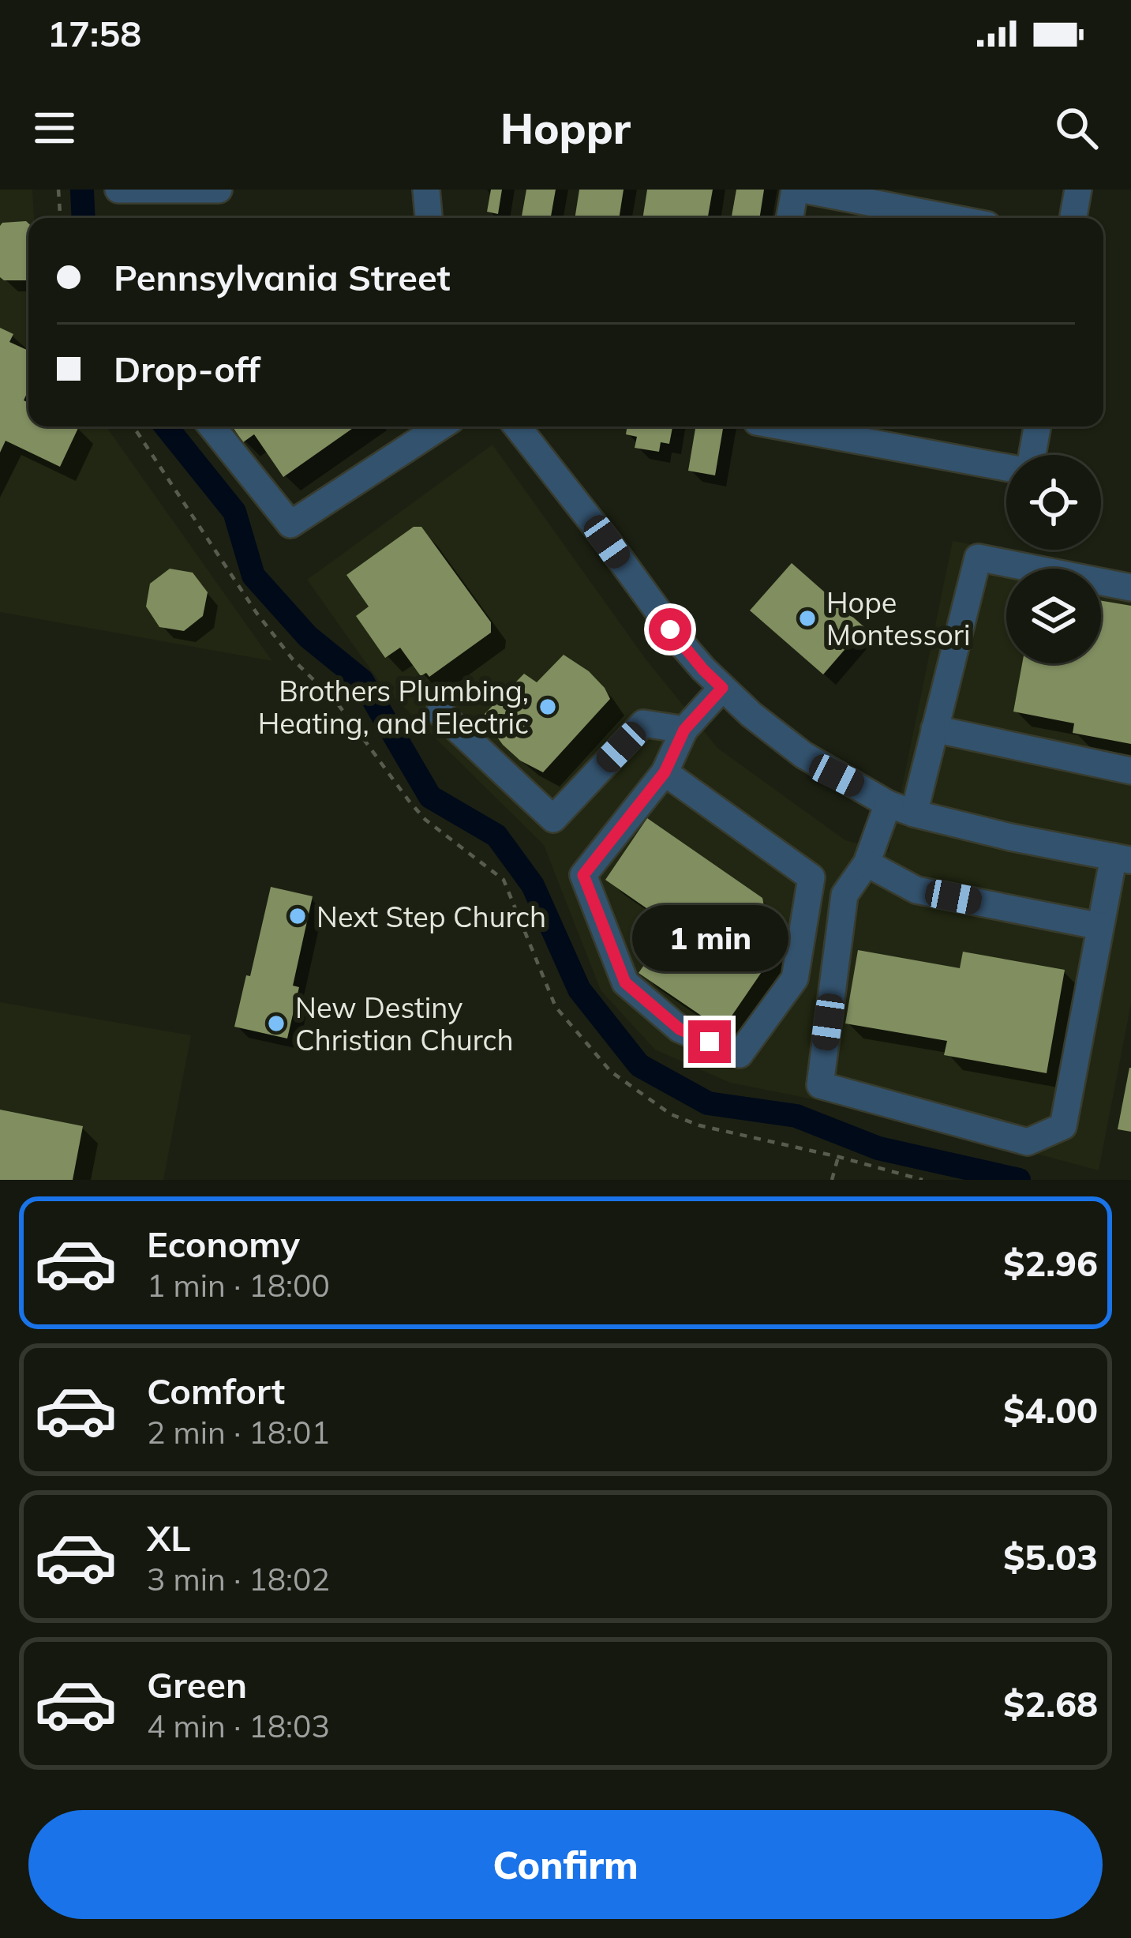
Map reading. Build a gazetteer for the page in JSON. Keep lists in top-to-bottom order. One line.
{"places":["Hope Montessori","Brothers Plumbing, Heating, and Electric","Next Step Church","New Destiny Christian Church"],"page":{"status":"17:58","header":"Hoppr","banner":["Pennsylvania Street","Drop-off"],"bubble":"1 min","list":[{"name":"Economy","note":"1 min · 18:00","value":"$2.96"},{"name":"Comfort","note":"2 min · 18:01","value":"$4.00"},{"name":"XL","note":"3 min · 18:02","value":"$5.03"},{"name":"Green","note":"4 min · 18:03","value":"$2.68"}],"buttons":"Confirm"}}
